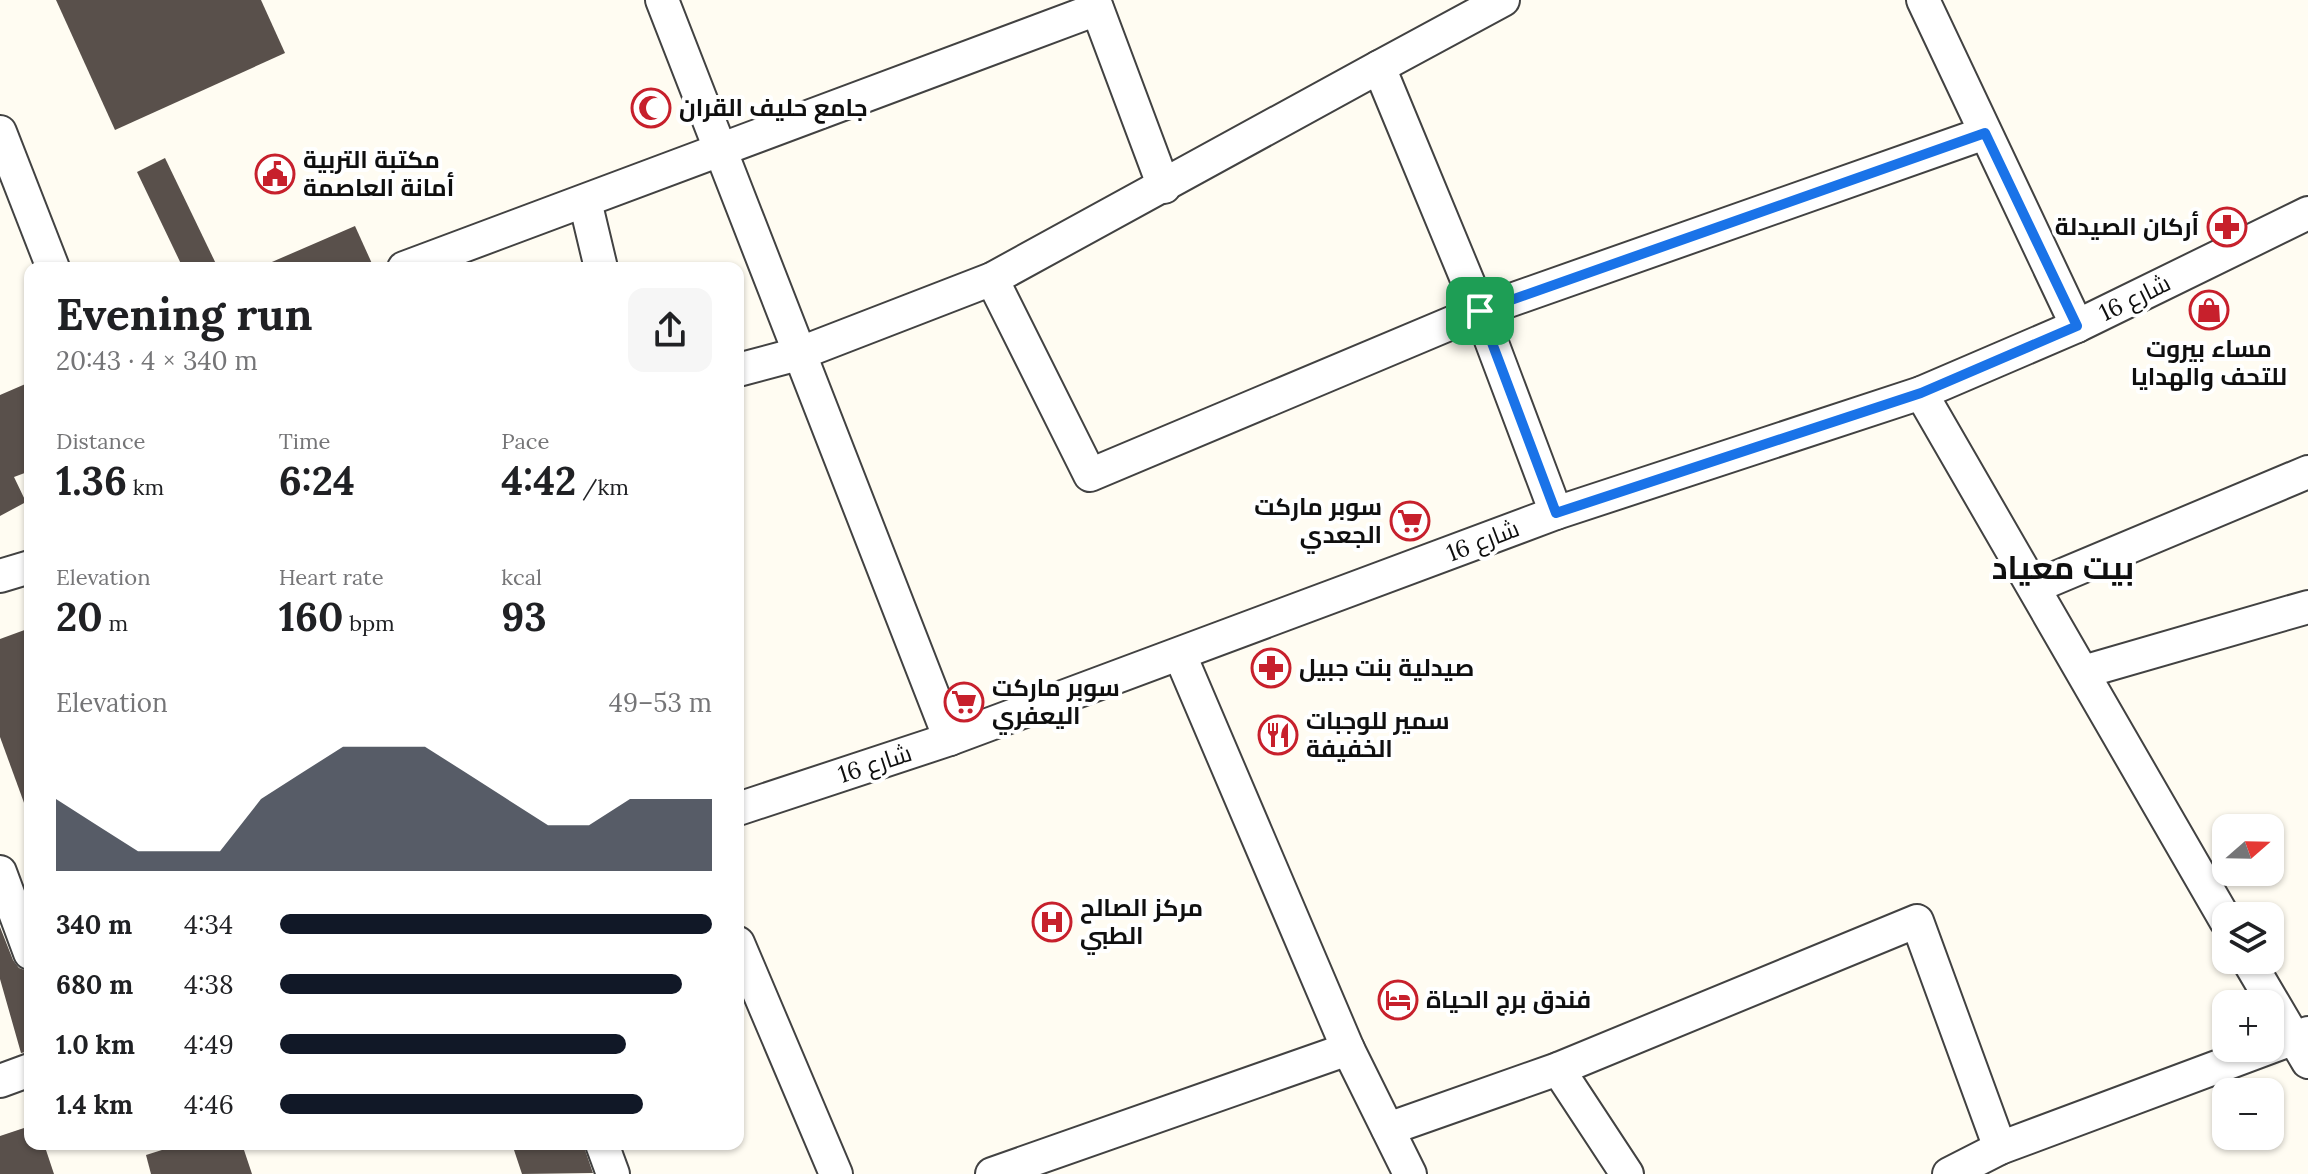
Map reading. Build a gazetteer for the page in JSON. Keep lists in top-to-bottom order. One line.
{"streets":{"street":["شارع 16"]},"districts":["بيت معياد"],"places":{"mosque":["جامع حليف القران"],"public building":["مكتبة التربية أمانة العاصمة"],"pharmacy":["أركان الصيدلة","صيدلية بنت جبيل"],"shop":["مساء بيروت للتحف والهدايا"],"supermarket":["سوبر ماركت الجعدي","سوبر ماركت اليعفري"],"restaurant":["سمير للوجبات الخفيفة"],"hospital":["مركز الصالح الطبي"],"hotel":["فندق برج الحياة"]},"north":"right","page":{"heading":["Evening run","20:43 · 4 × 340 m"],"stats":[["Distance","1.36 km"],["Time","6:24"],["Pace","4:42 /km"],["Elevation","20 m"],["Heart rate","160 bpm"],["kcal","93"]],"chart":["Elevation","49–53 m"],"map_buttons":["+","−"],"list":[{"name":"340 m","note":"4:34"},{"name":"680 m","note":"4:38"},{"name":"1.0 km","note":"4:49"},{"name":"1.4 km","note":"4:46"}]}}
